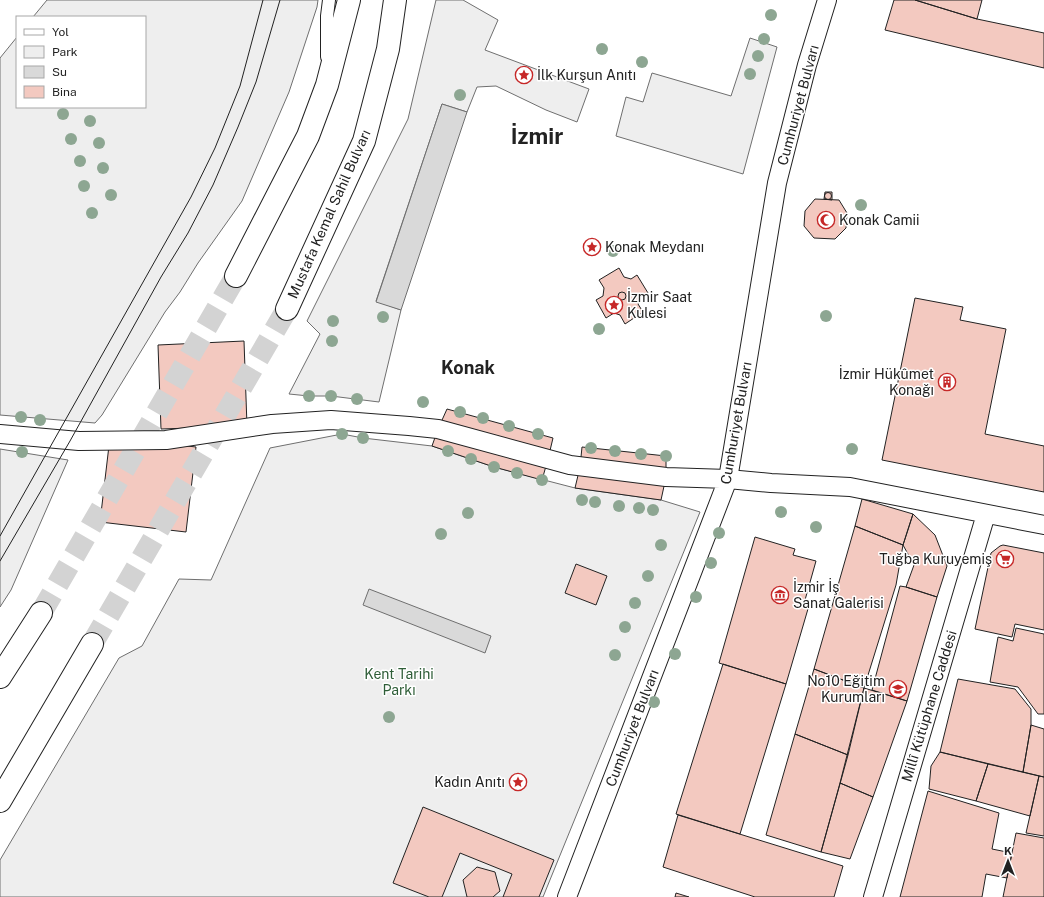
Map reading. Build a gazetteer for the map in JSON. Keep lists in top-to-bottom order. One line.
{"streets":{"main road":["Mustafa Kemal Sahil Bulvarı"],"street":["Cumhuriyet Bulvarı","Millî Kütüphane Caddesi"]},"districts":["İzmir","Konak"],"parks":["Kent Tarihi Parkı"],"places":{"place":["İlk Kurşun Anıtı","Konak Meydanı","İzmir Saat Kulesi","Kadın Anıtı"],"mosque":["Konak Camii"],"building":["İzmir Hükûmet Konağı"],"supermarket":["Tuğba Kuruyemiş"],"museum":["İzmir İş Sanat Galerisi"],"school or university":["No10 Eğitim Kurumları"]},"legend":["Yol","Park","Su","Bina"],"north":"top"}
